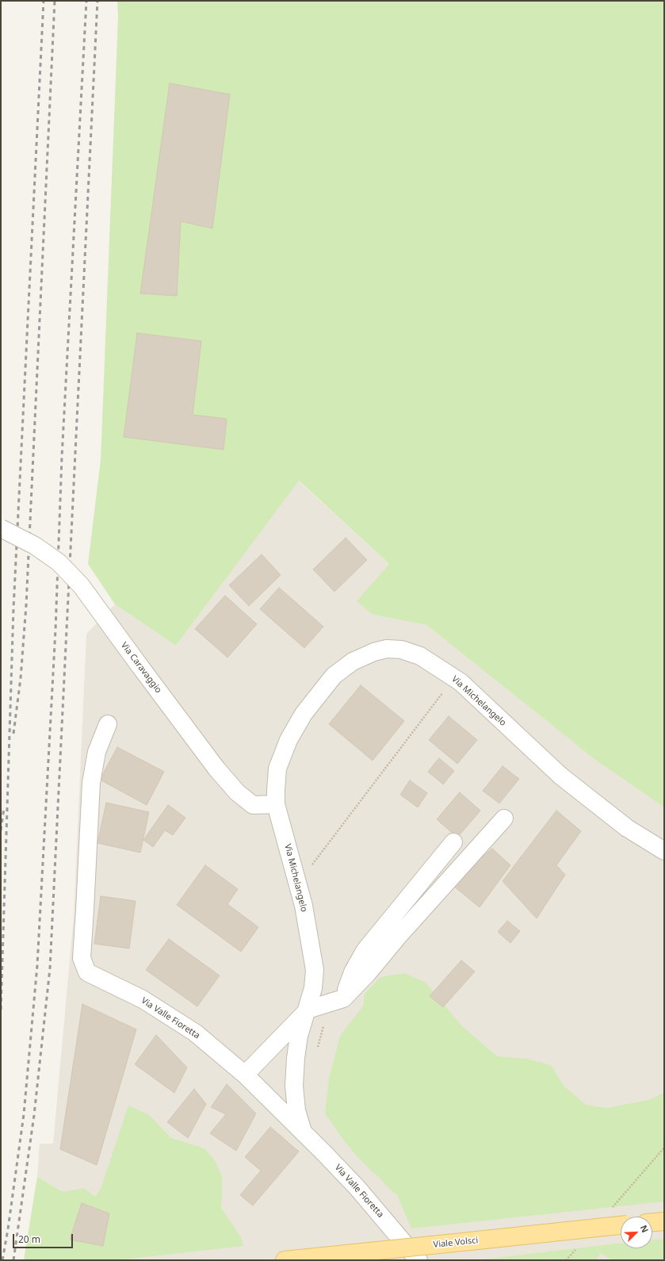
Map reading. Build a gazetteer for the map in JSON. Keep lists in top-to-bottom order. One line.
{"streets":{"main road":["Viale Volsci"],"street":["Via Caravaggio","Via Michelangelo","Via Valle Fioretta"]},"crossings":[["Via Caravaggio","Via Michelangelo"],["Via Michelangelo","Via Valle Fioretta"]],"scale_bar":"20 m","north":"top right"}
